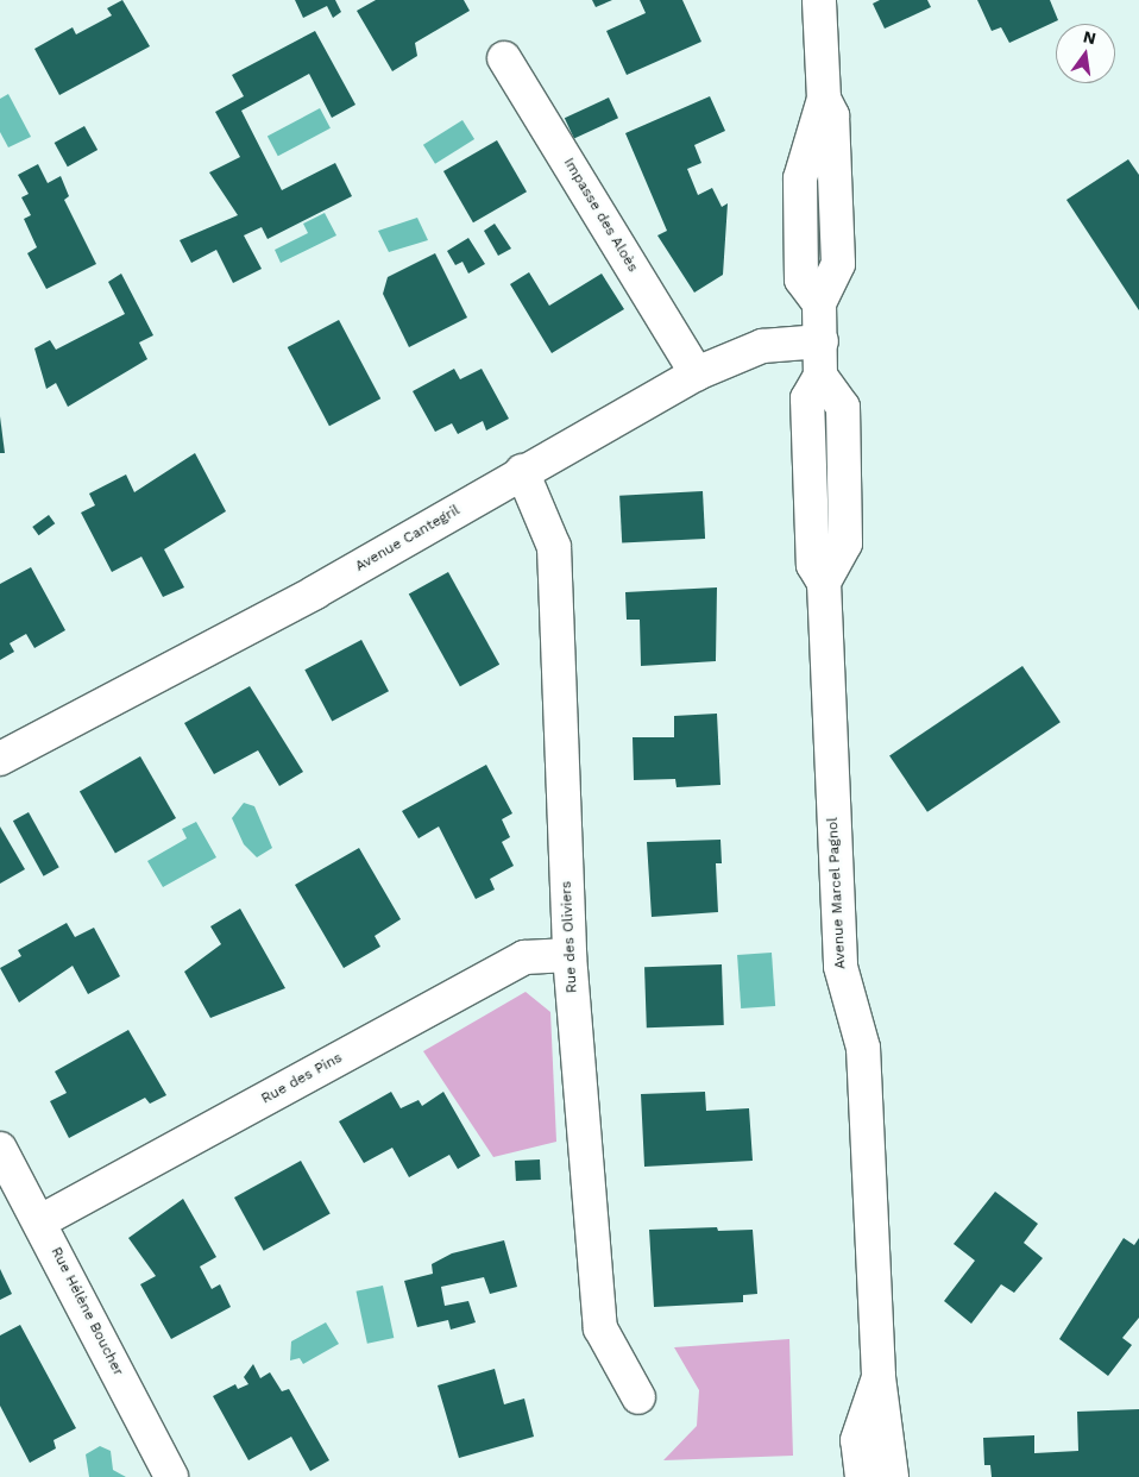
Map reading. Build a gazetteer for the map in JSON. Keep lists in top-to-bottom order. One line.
{"streets":{"street":["Impasse des Aloès","Avenue Cantegril","Avenue Marcel Pagnol","Rue des Oliviers","Rue des Pins","Rue Hélène Boucher"]},"crossings":[["Impasse des Aloès","Avenue Cantegril"],["Avenue Cantegril","Avenue Marcel Pagnol"],["Avenue Cantegril","Rue des Oliviers"],["Rue des Oliviers","Rue des Pins"],["Rue des Pins","Rue Hélène Boucher"]],"north":"top"}
